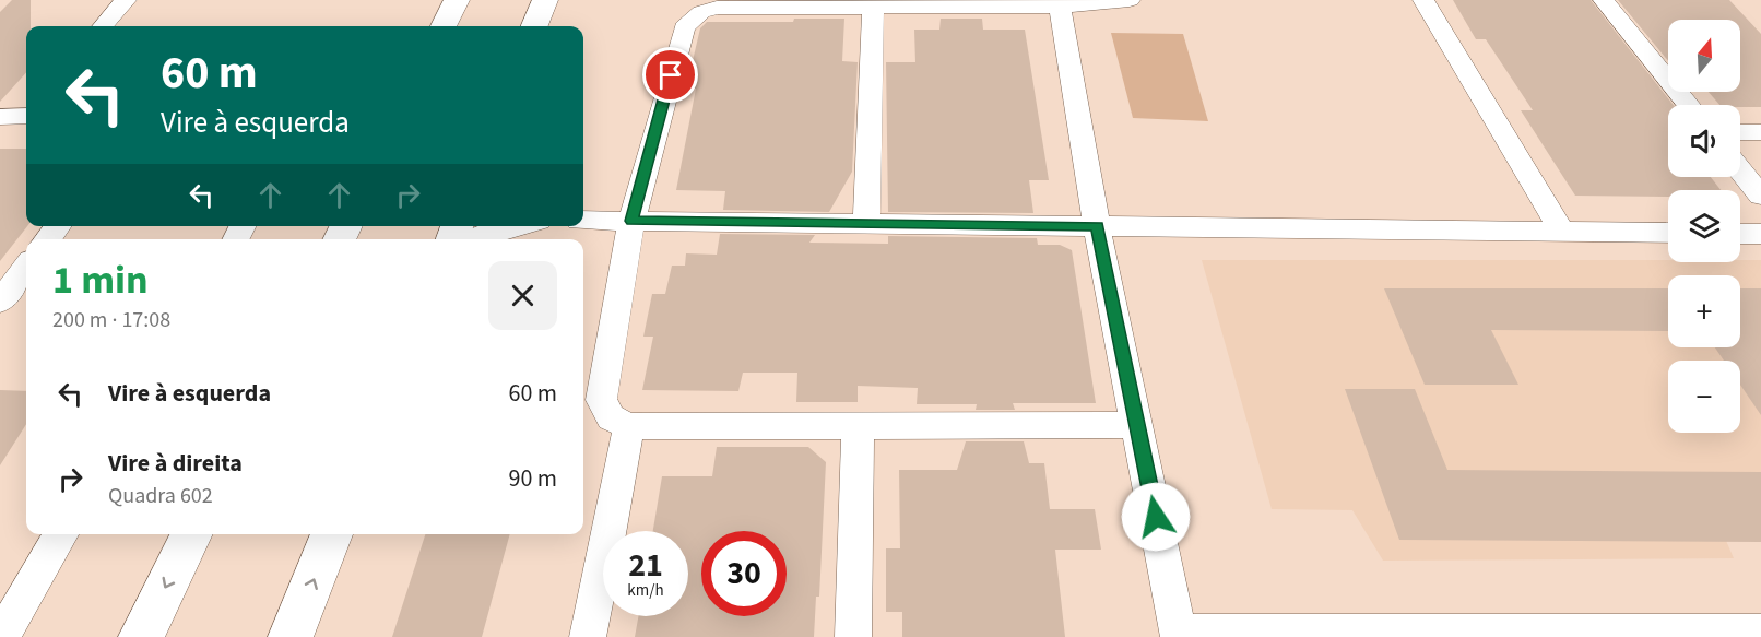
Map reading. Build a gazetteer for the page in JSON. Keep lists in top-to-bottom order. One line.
{"north":"top","page":{"map_buttons":["+","−"],"turn":["60 m","Vire à esquerda"],"heading":["1 min","200 m · 17:08"],"list":[{"name":"Vire à esquerda","value":"60 m"},{"name":"Vire à direita","note":"Quadra 602","value":"90 m"}],"speed":"21 km/h","limit":"30"}}
